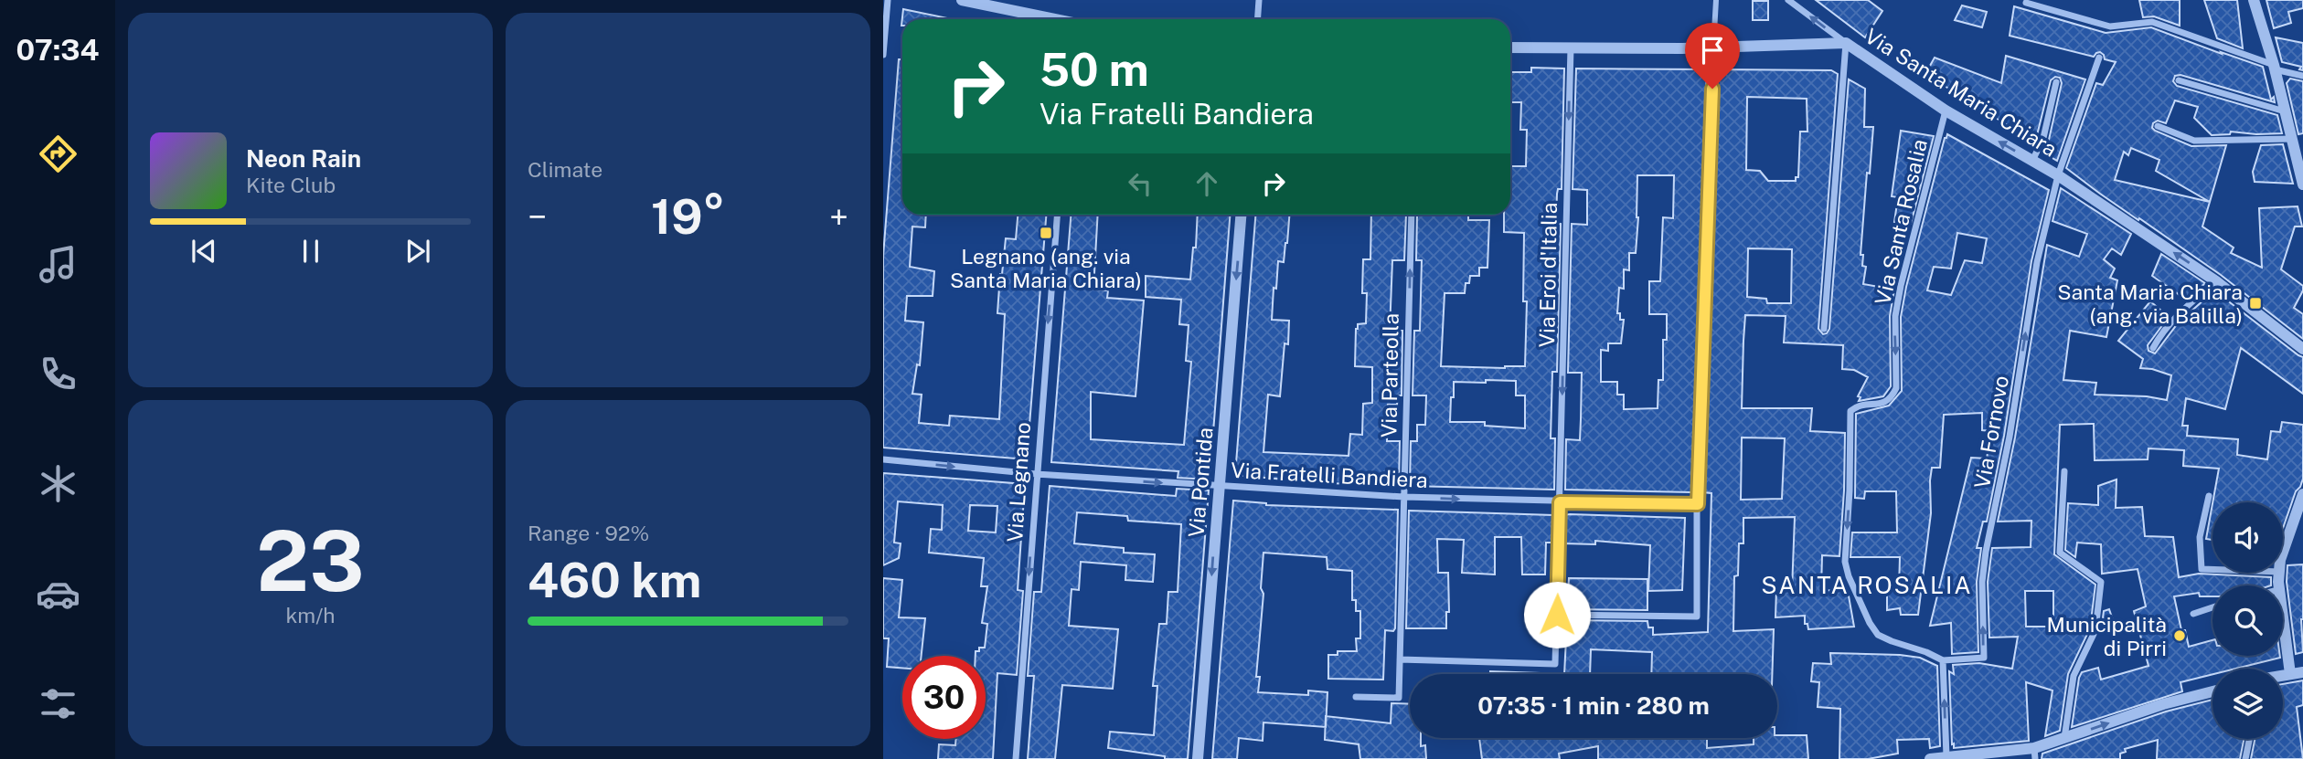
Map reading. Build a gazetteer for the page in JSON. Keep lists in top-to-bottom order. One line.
{"streets":{"street":["Via Santa Maria Chiara","Via Santa Rosalia","Via Eroi d'Italia","Via Parteolla","Via Fornovo","Via Fratelli Bandiera","Via Legnano","Via Pontida"]},"crossings":[["Via Santa Maria Chiara","Via Santa Rosalia"],["Via Santa Maria Chiara","Via Eroi d'Italia"],["Via Santa Maria Chiara","Via Fornovo"],["Via Santa Rosalia","Via Fornovo"],["Via Eroi d'Italia","Via Fratelli Bandiera"],["Via Parteolla","Via Fratelli Bandiera"],["Via Fratelli Bandiera","Via Legnano"],["Via Fratelli Bandiera","Via Pontida"]],"one_way":["Via Santa Rosalia","Via Eroi d'Italia","Via Parteolla","Via Fornovo","Via Fratelli Bandiera","Via Legnano","Via Pontida"],"districts":["SANTA ROSALIA"],"places":{"transit":["Legnano (ang. via Santa Maria Chiara)","Santa Maria Chiara (ang. via Balilla)"],"other":["Municipalità di Pirri"]},"page":{"tabs":"07:34","tile":["Climate",["23","km/h"],["Range · 92%","460 km"]],"turn":["50 m","Via Fratelli Bandiera"],"song":["Neon Rain","Kite Club"],"heat":["−","19°","+"],"limit":"30","trip":"07:35 · 1 min · 280 m"}}
